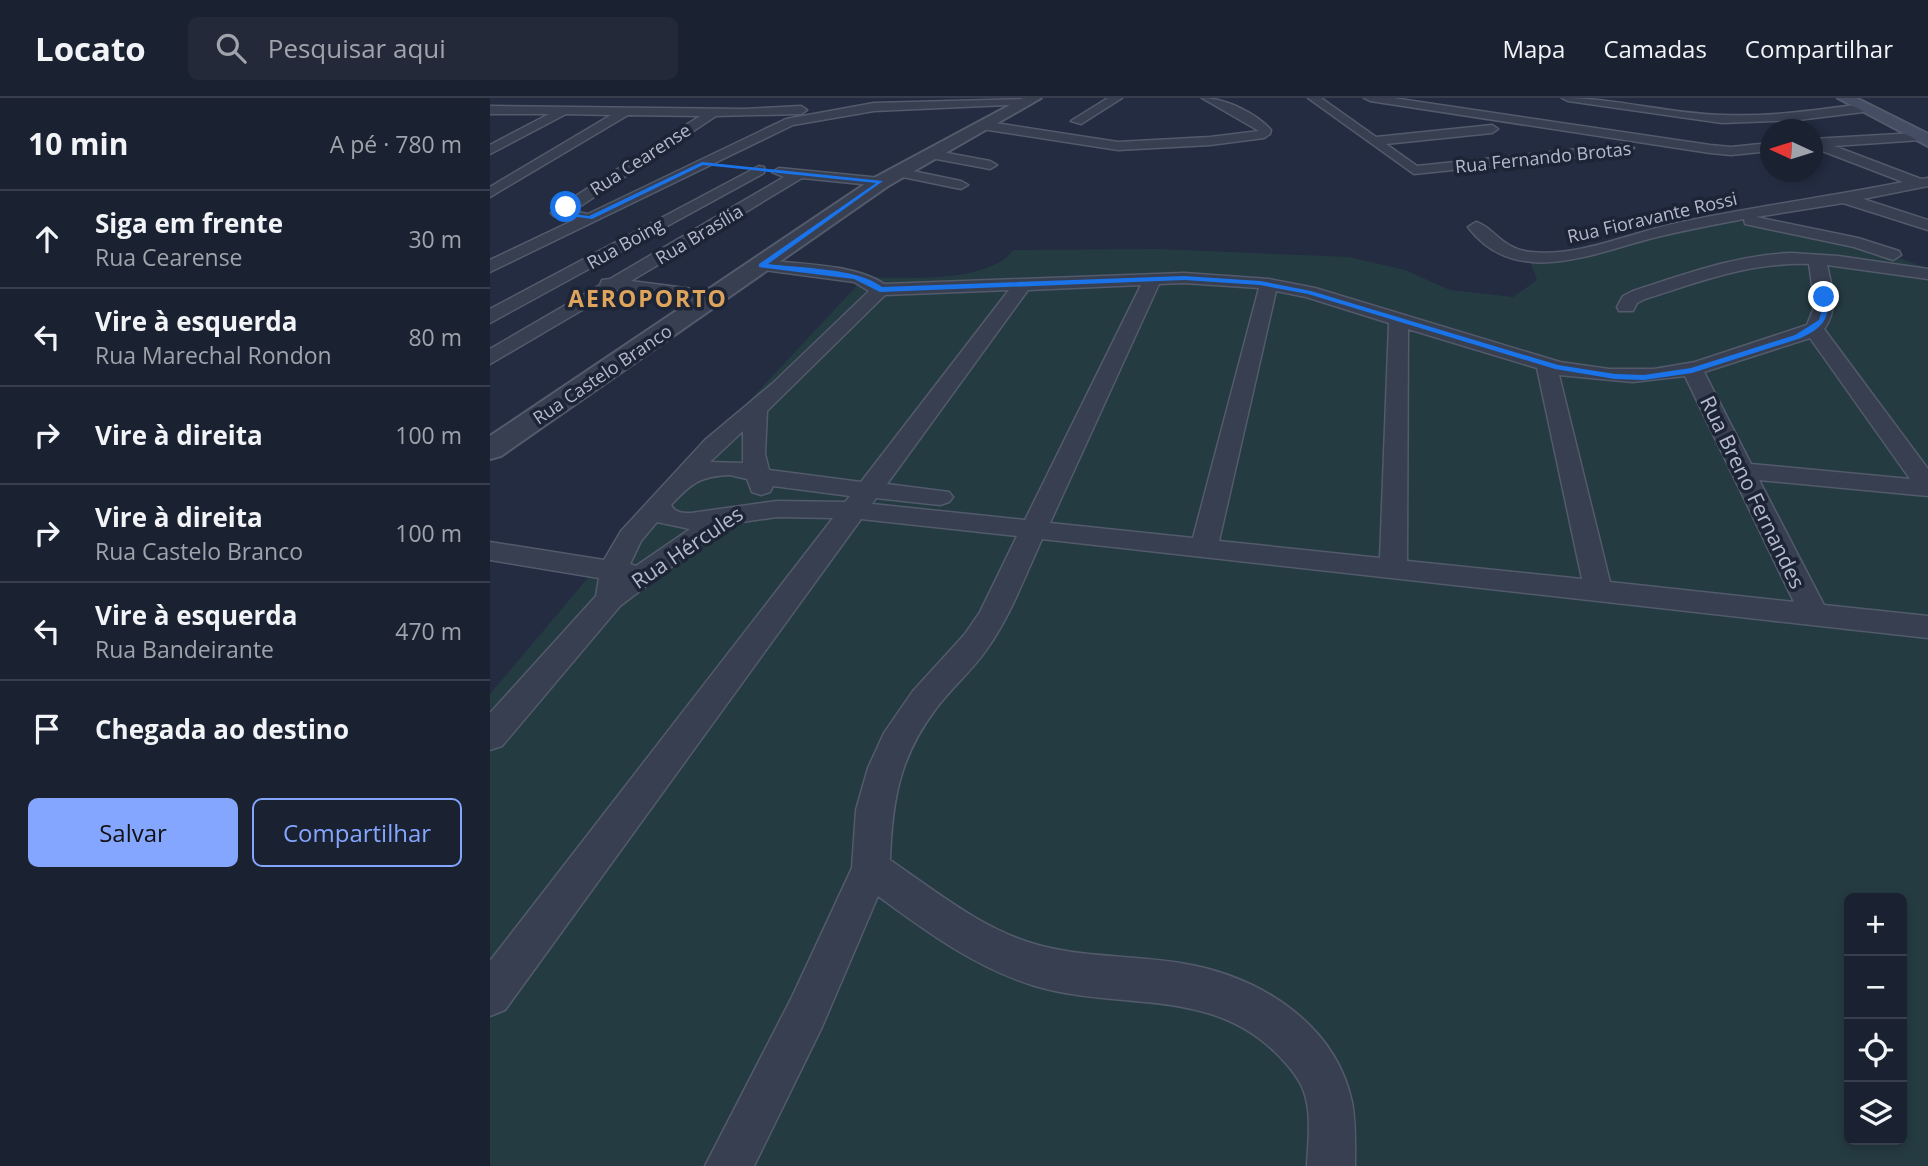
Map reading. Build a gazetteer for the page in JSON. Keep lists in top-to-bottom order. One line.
{"streets":{"street":["Rua Fernando Brotas","Rua Cearense","Rua Fioravante Rossi","Rua Brasília","Rua Boing","Rua Castelo Branco","Rua Breno Fernandes","Rua Hércules"]},"districts":["AEROPORTO"],"north":"left","page":{"header":"Locato","search":"Pesquisar aqui","nav":["Mapa","Camadas","Compartilhar"],"heading":["10 min","A pé · 780 m"],"list":[["Siga em frente","Rua Cearense","30 m"],["Vire à esquerda","Rua Marechal Rondon","80 m"],["Vire à direita","100 m"],["Vire à direita","Rua Castelo Branco","100 m"],["Vire à esquerda","Rua Bandeirante","470 m"],"Chegada ao destino"],"buttons":["Salvar","Compartilhar"],"map_buttons":["+","−"]}}
